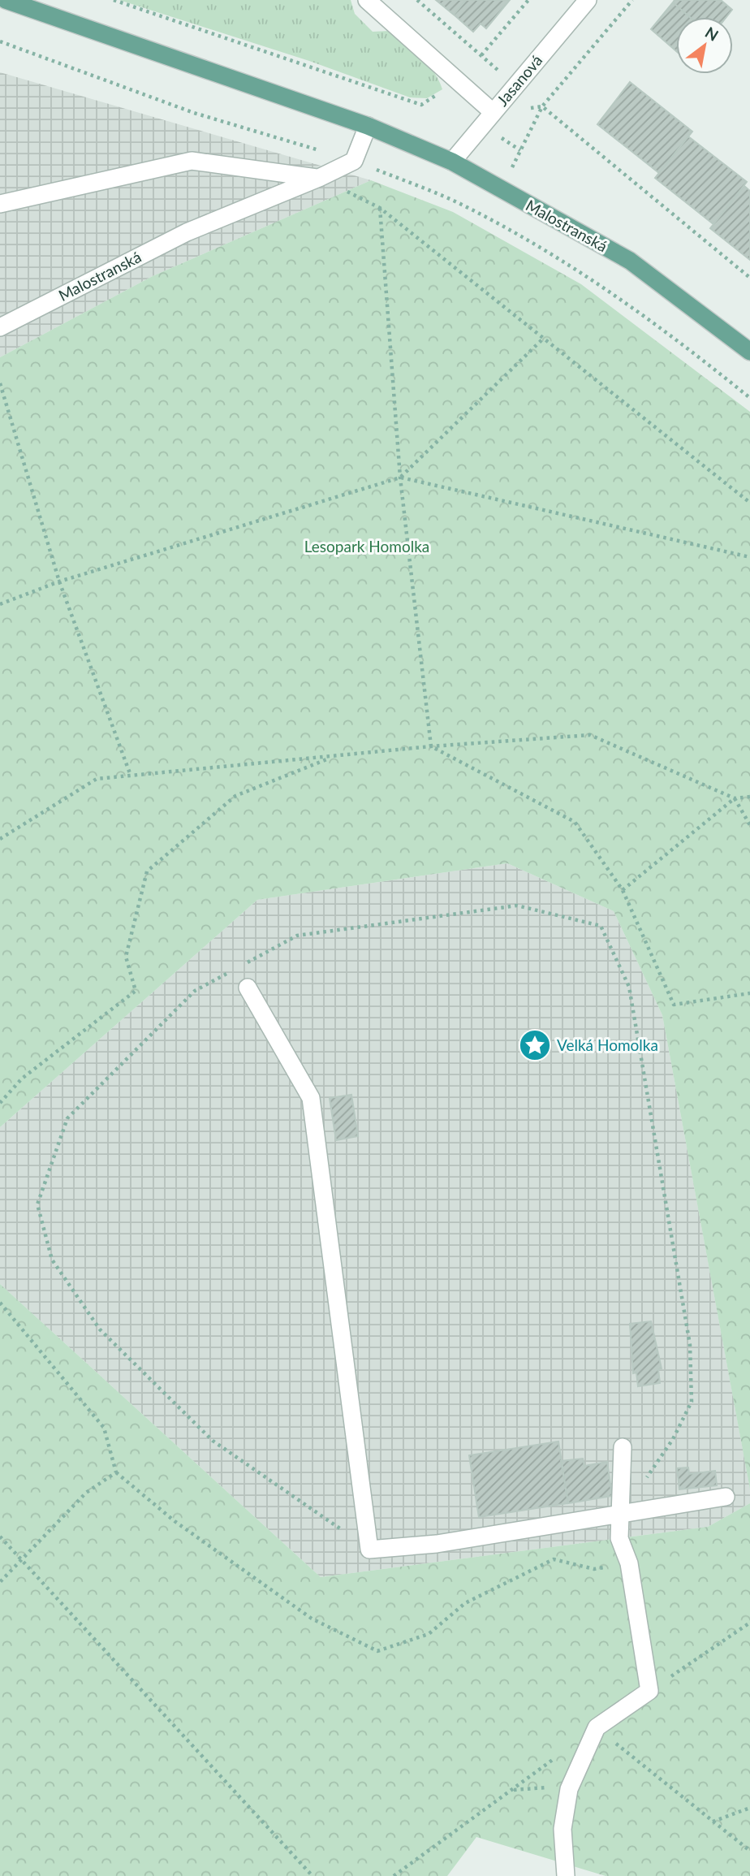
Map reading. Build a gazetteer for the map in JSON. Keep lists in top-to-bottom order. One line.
{"streets":{"main road":["Malostranská"],"street":["Jasanová"]},"crossings":[["Jasanová","Malostranská"]],"parks":["Lesopark Homolka"],"places":{"place":["Velká Homolka"]},"north":"top right"}
